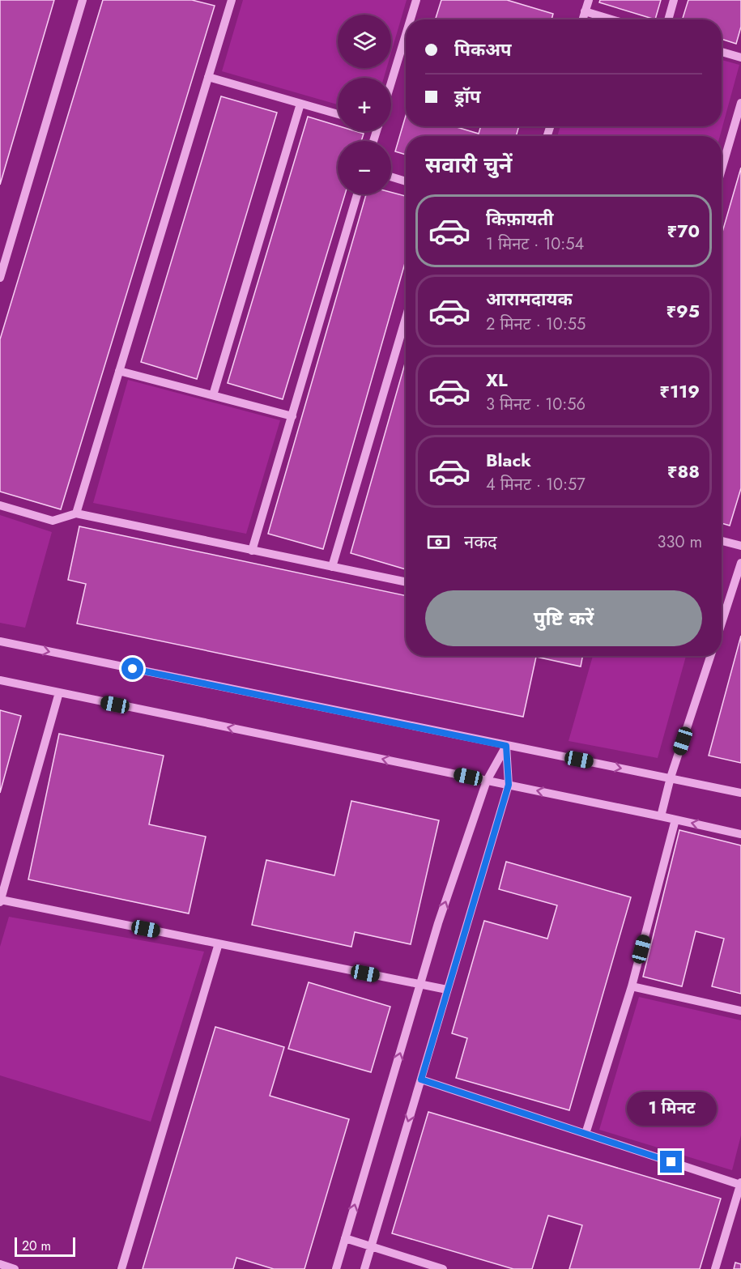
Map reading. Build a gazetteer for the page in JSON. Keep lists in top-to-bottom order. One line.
{"scale_bar":"20 m","page":{"map_buttons":["+","−"],"banner":["पिकअप","ड्रॉप"],"heading":"सवारी चुनें","list":[{"name":"किफ़ायती","note":"1 मिनट · 10:54","value":"₹70"},{"name":"आरामदायक","note":"2 मिनट · 10:55","value":"₹95"},{"name":"XL","note":"3 मिनट · 10:56","value":"₹119"},{"name":"Black","note":"4 मिनट · 10:57","value":"₹88"}],"pay":["नकद","330 m"],"buttons":"पुष्टि करें","bubble":"1 मिनट","scale":"20 m"}}
